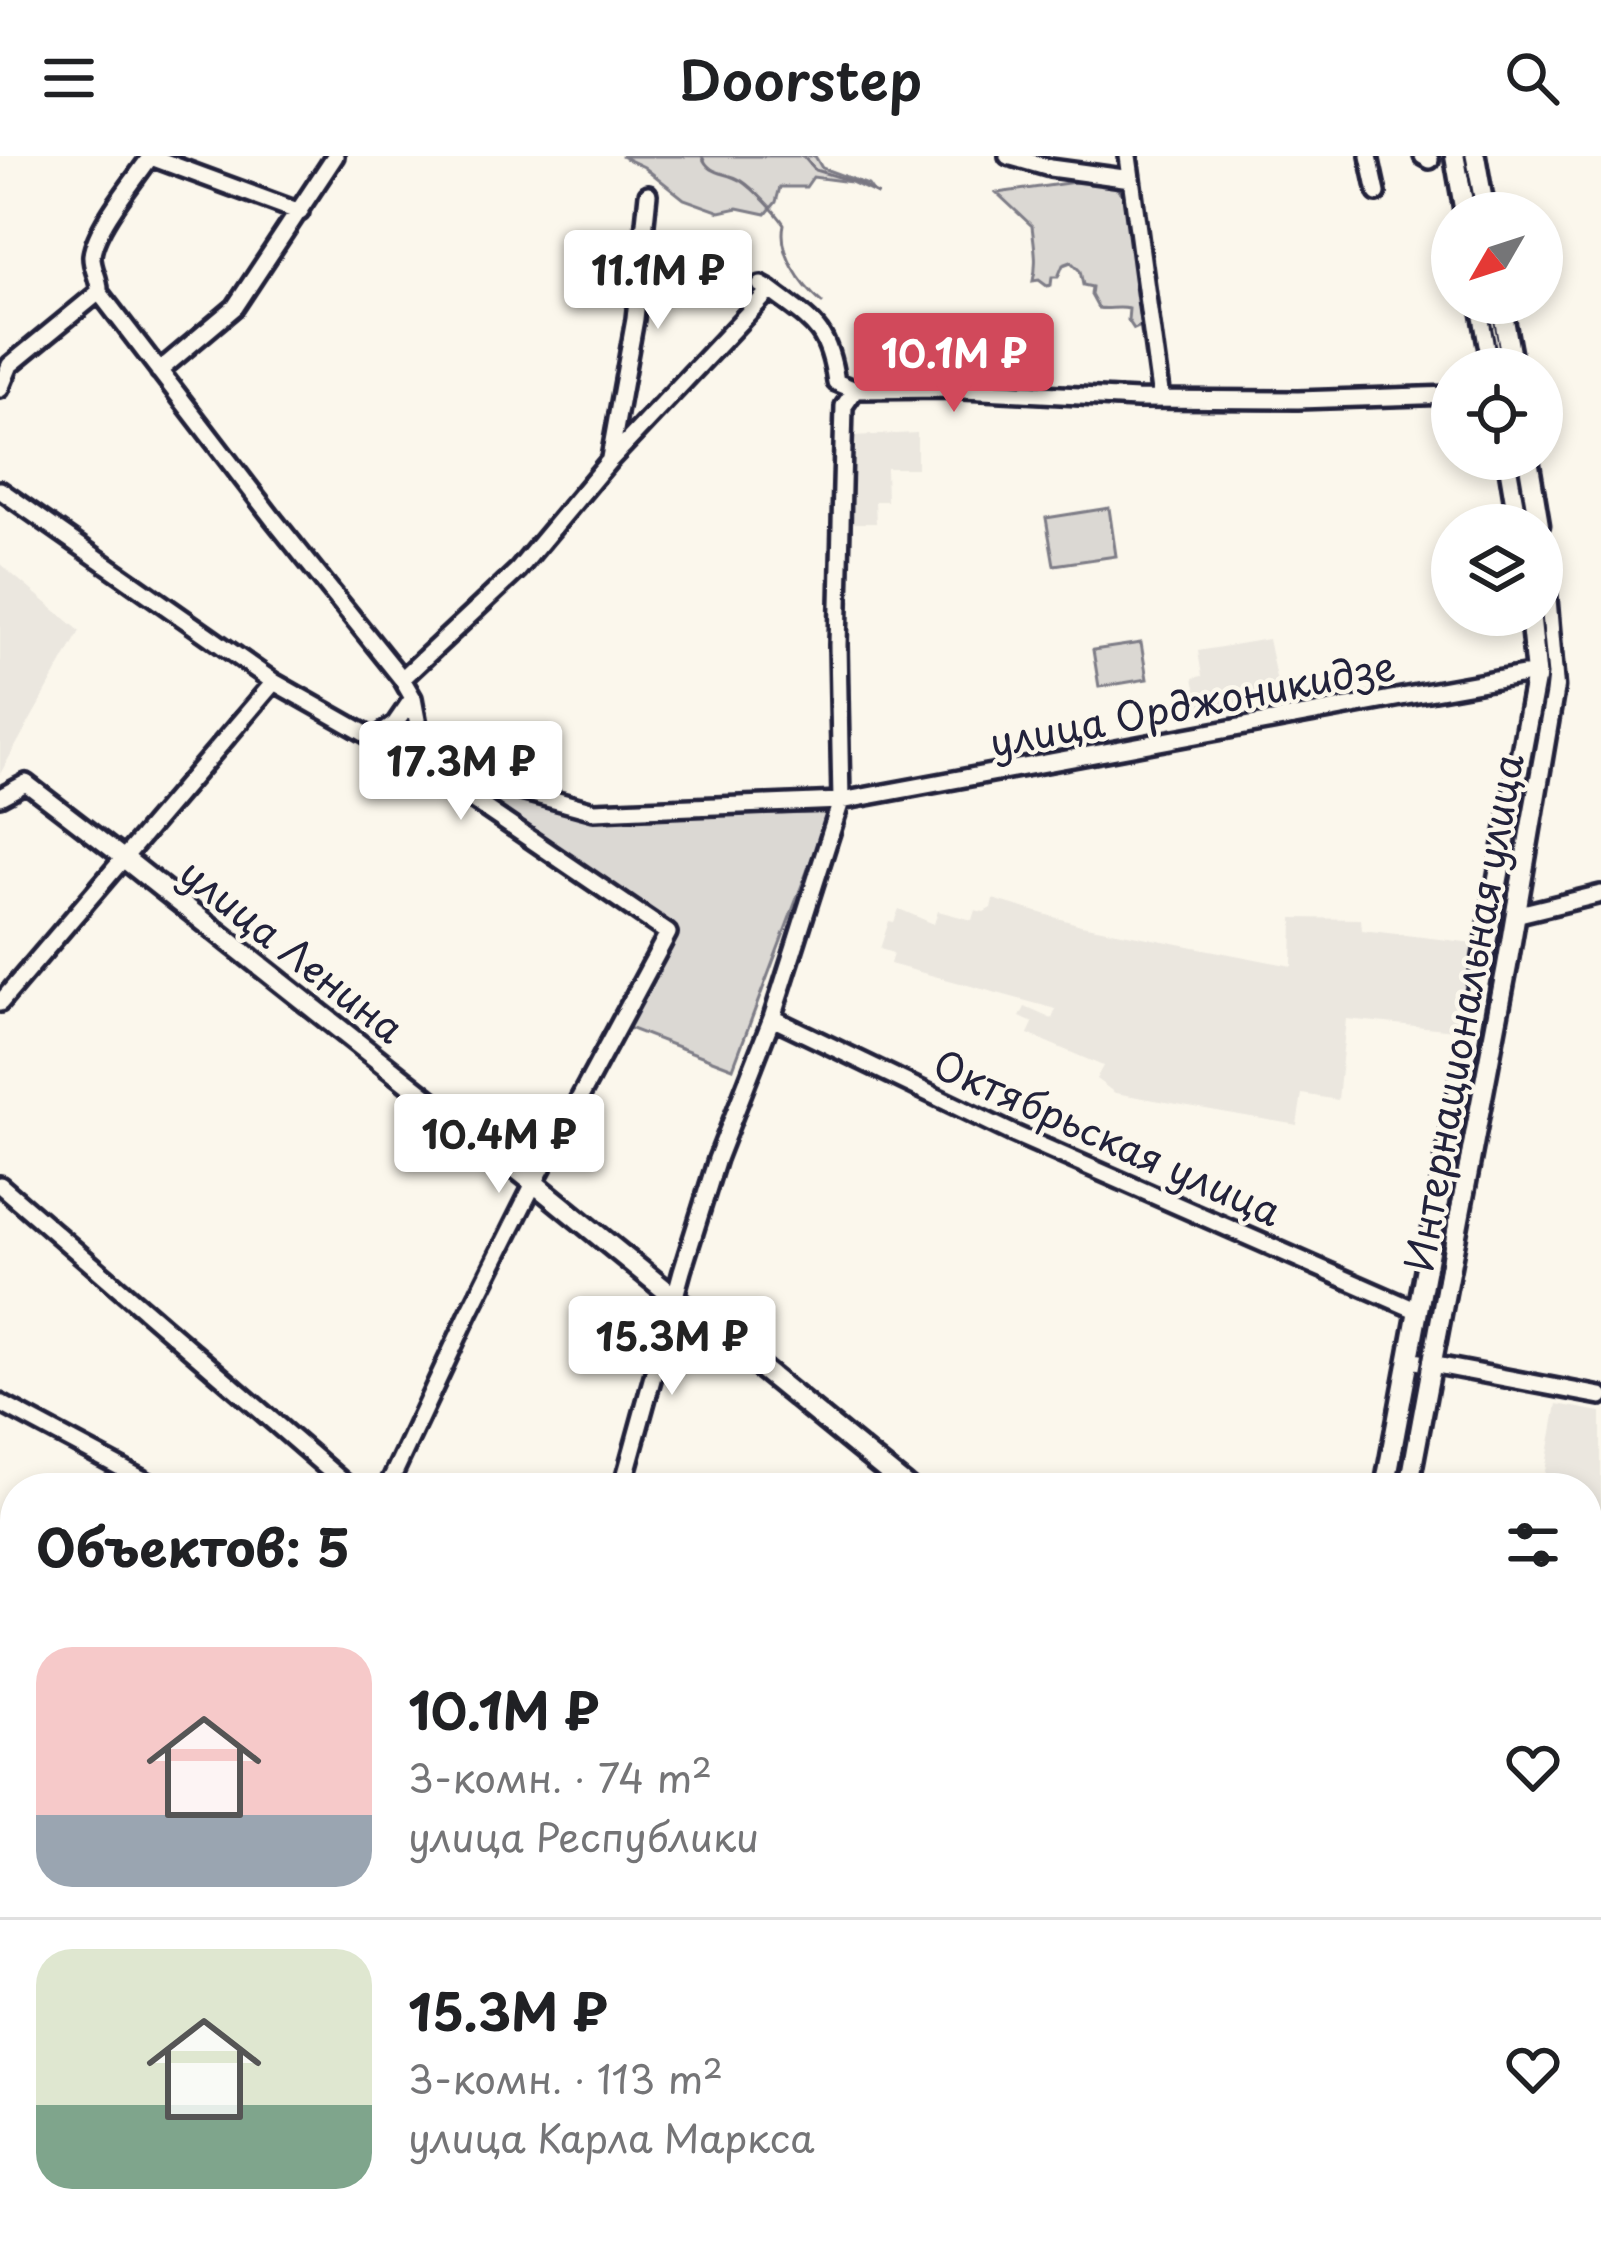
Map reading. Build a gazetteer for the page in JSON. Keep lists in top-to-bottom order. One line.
{"streets":{"main road":["улица Ленина","Интернациональная улица"],"street":["улица Орджоникидзе","Октябрьская улица"]},"crossings":[["улица Орджоникидзе","Интернациональная улица"],["Интернациональная улица","Октябрьская улица"]],"north":"bottom left","page":{"header":"Doorstep","price":["11.1M ₽","10.1M ₽","17.3M ₽","10.4M ₽","15.3M ₽"],"heading":"Объектов: 5","list":[{"name":"10.1M ₽","note":"3-комн. · 74 m² · улица Республики"},{"name":"15.3M ₽","note":"3-комн. · 113 m² · улица Карла Маркса"}]}}
